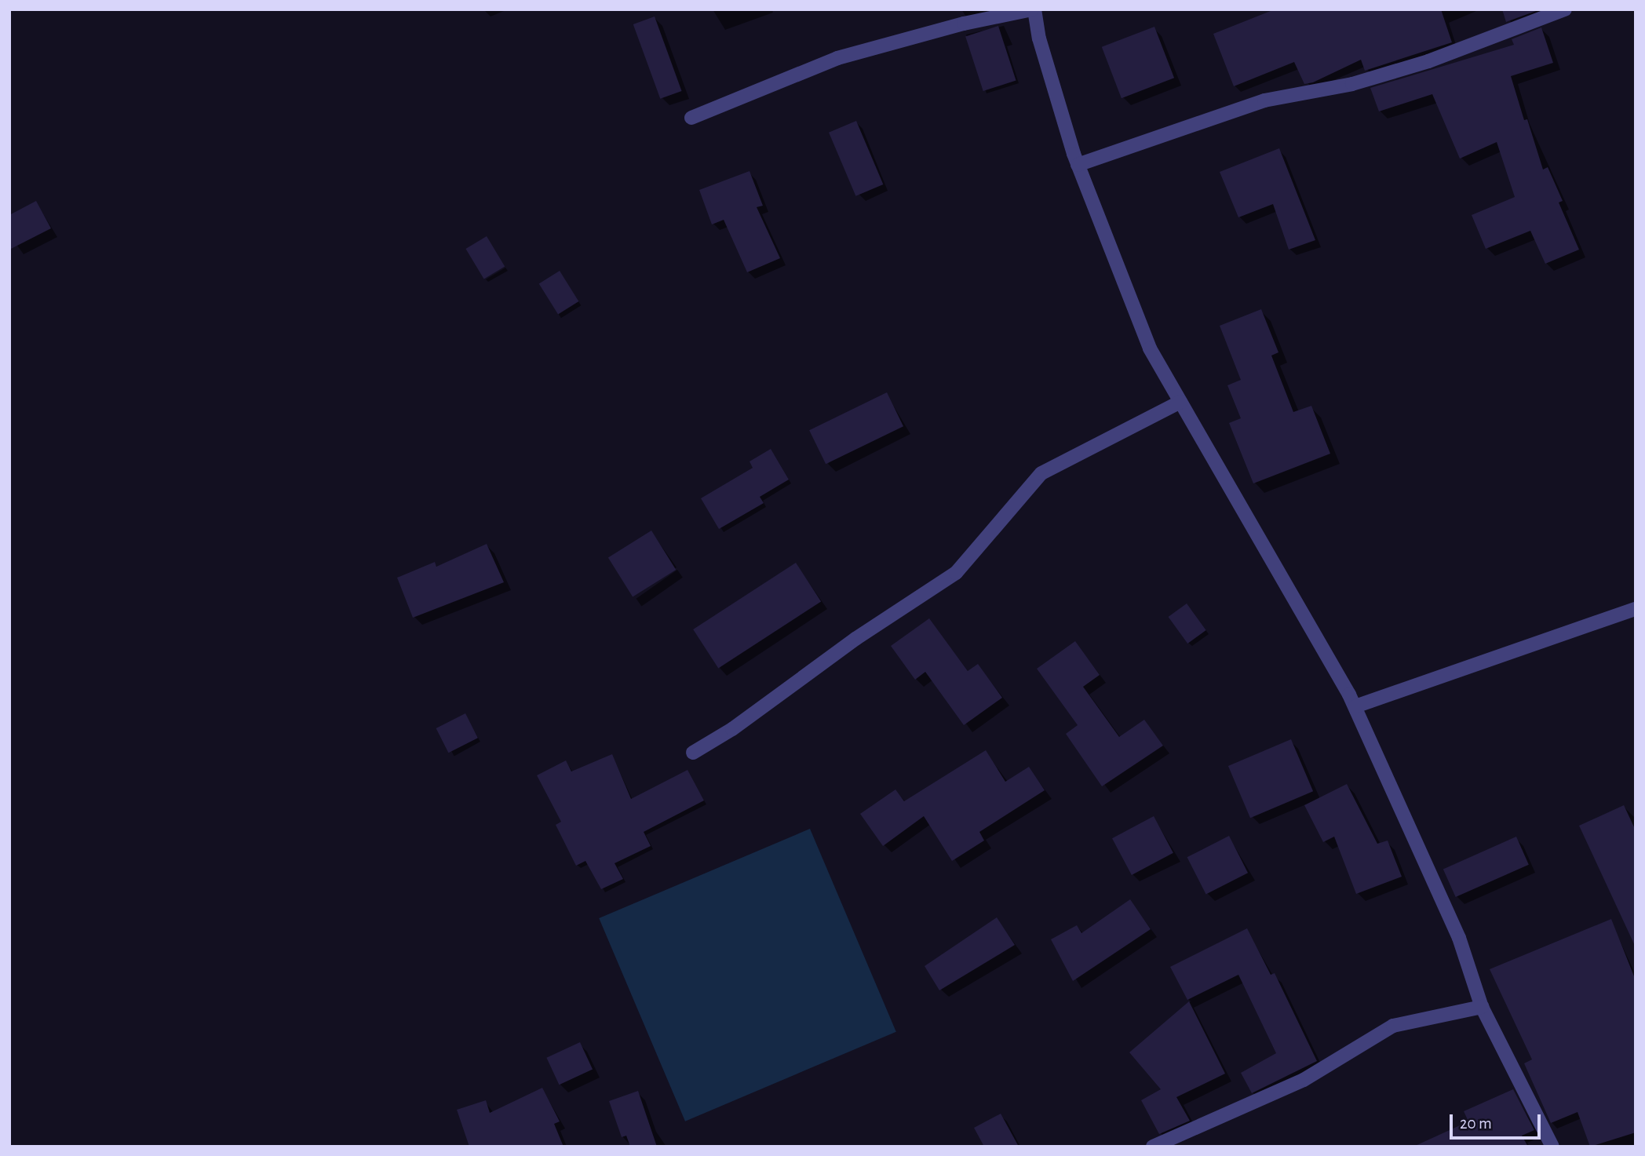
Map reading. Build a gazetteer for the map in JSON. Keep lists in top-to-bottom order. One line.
{"scale_bar":"20 m"}
